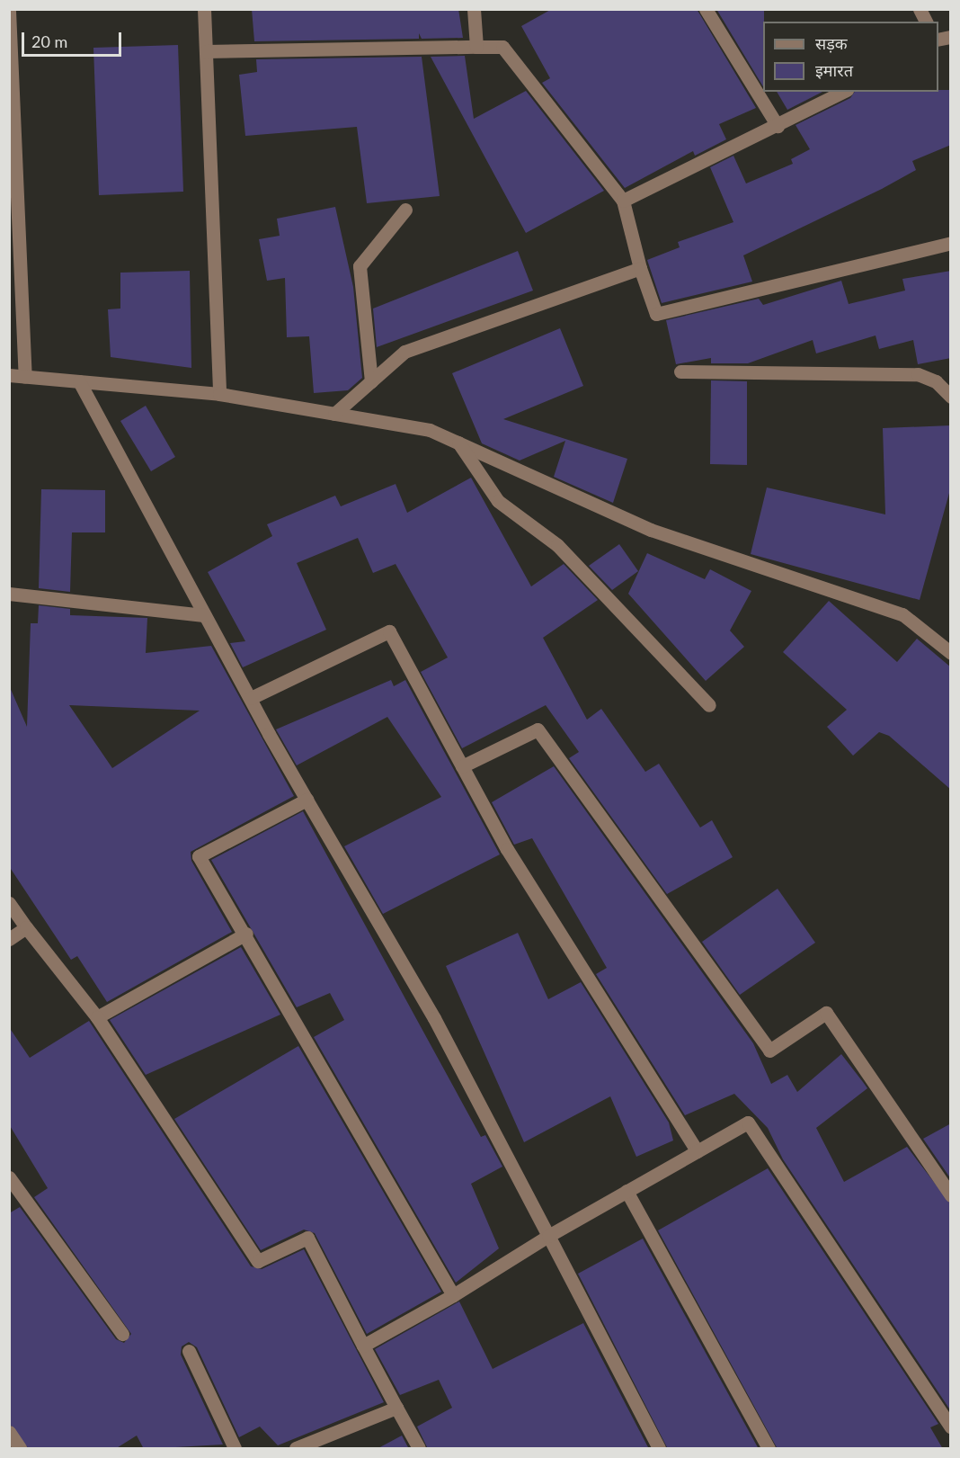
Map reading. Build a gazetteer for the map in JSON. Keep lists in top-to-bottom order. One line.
{"legend":["सड़क","इमारत"],"scale_bar":"20 m"}
